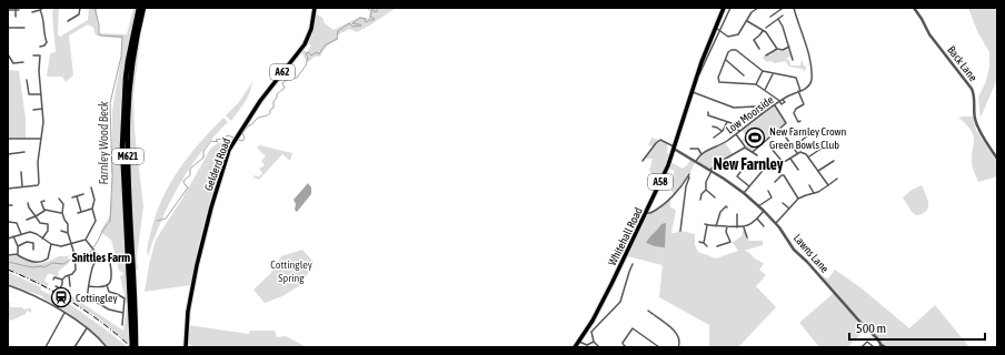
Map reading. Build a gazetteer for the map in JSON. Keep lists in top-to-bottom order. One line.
{"streets":{"highway":["M621"],"main road":["A62","Gelderd Road","A58","Whitehall Road"],"street":["Back Lane","Low Moorside","Lawns Lane"]},"crossings":[["Low Moorside","Lawns Lane"],["Whitehall Road","Lawns Lane"]],"districts":["New Farnley","Snittles Farm"],"water":["Farnley Wood Beck"],"parks":["Cottingley Spring"],"places":{"sports":["New Farnley Crown Green Bowls Club"],"station":["Cottingley"]},"scale_bar":"500 m"}
